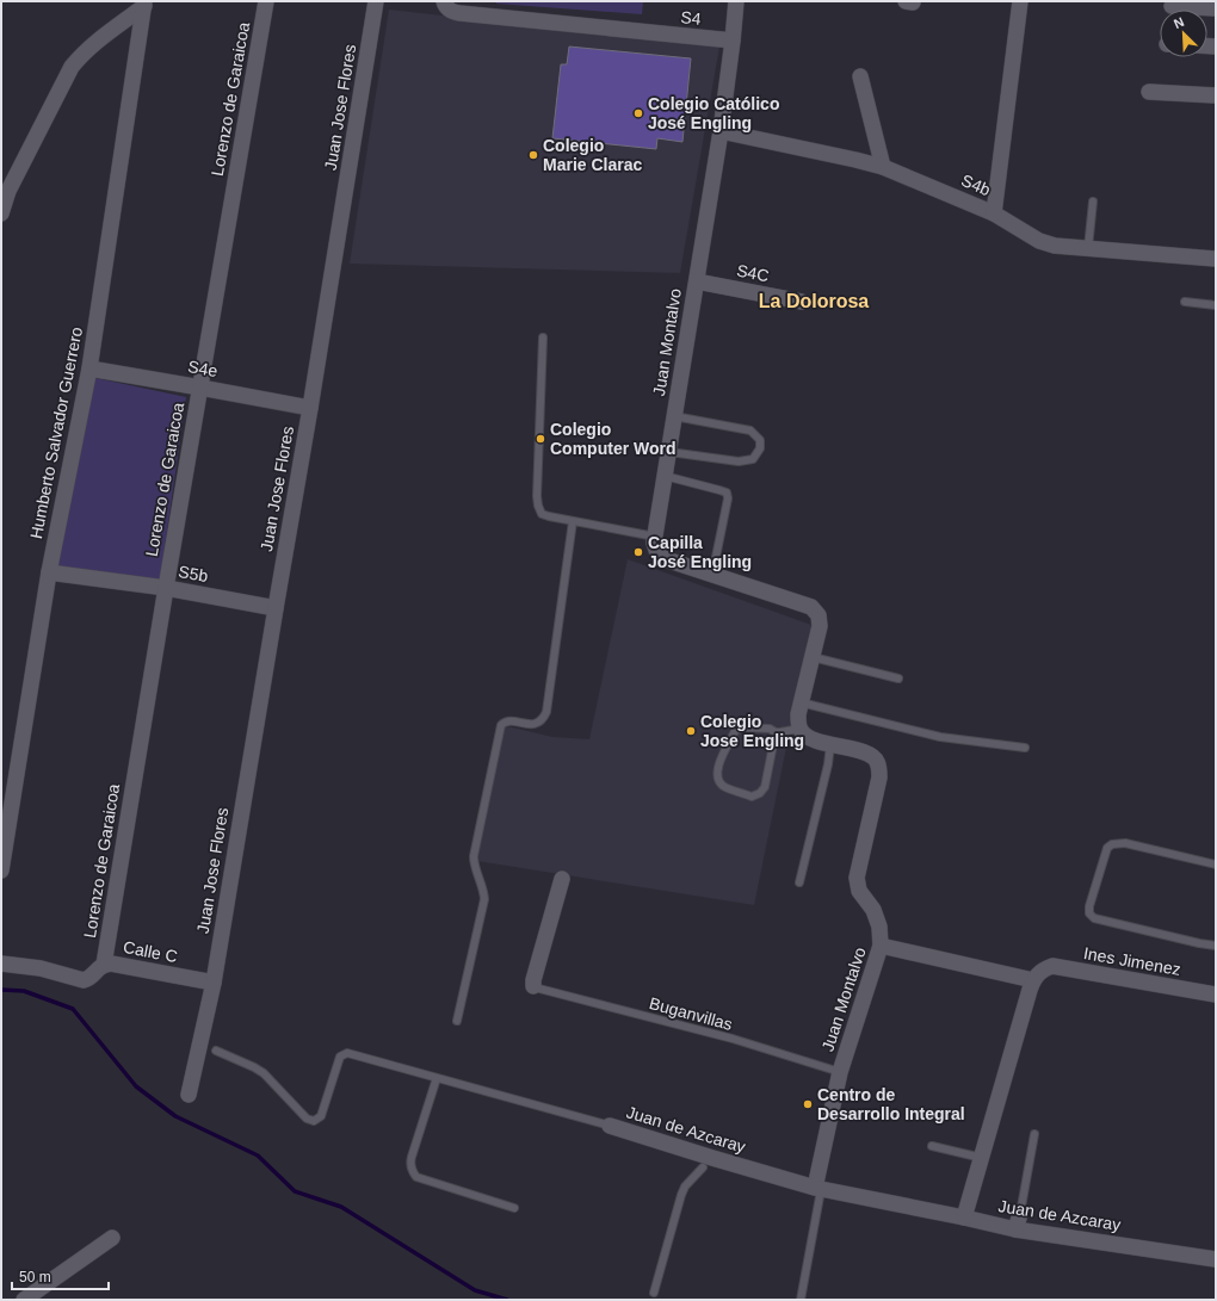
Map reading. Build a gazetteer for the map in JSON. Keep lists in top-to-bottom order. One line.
{"streets":{"street":["S4","Lorenzo de Garaicoa","Juan Jose Flores","S4b","S4C","Juan Montalvo","S4e","Humberto Salvador Guerrero","S5b","Calle C","Ines Jimenez","Juan de Azcaray"],"lane":["Buganvillas"]},"crossings":[["S4","Juan Montalvo"],["Lorenzo de Garaicoa","S4e"],["Lorenzo de Garaicoa","S5b"],["Lorenzo de Garaicoa","Calle C"],["Juan Jose Flores","S4e"],["Juan Jose Flores","S5b"],["Juan Jose Flores","Calle C"],["S4b","Juan Montalvo"],["S4C","Juan Montalvo"],["Juan Montalvo","Ines Jimenez"],["Juan Montalvo","Buganvillas"],["Juan Montalvo","Juan de Azcaray"],["S4e","Humberto Salvador Guerrero"],["Humberto Salvador Guerrero","S5b"]],"districts":["La Dolorosa"],"places":["Colegio Católico José Engling","Colegio Marie Clarac","Colegio Computer Word","Capilla José Engling","Colegio Jose Engling","Centro de Desarrollo Integral"],"scale_bar":"50 m","north":"top left"}
